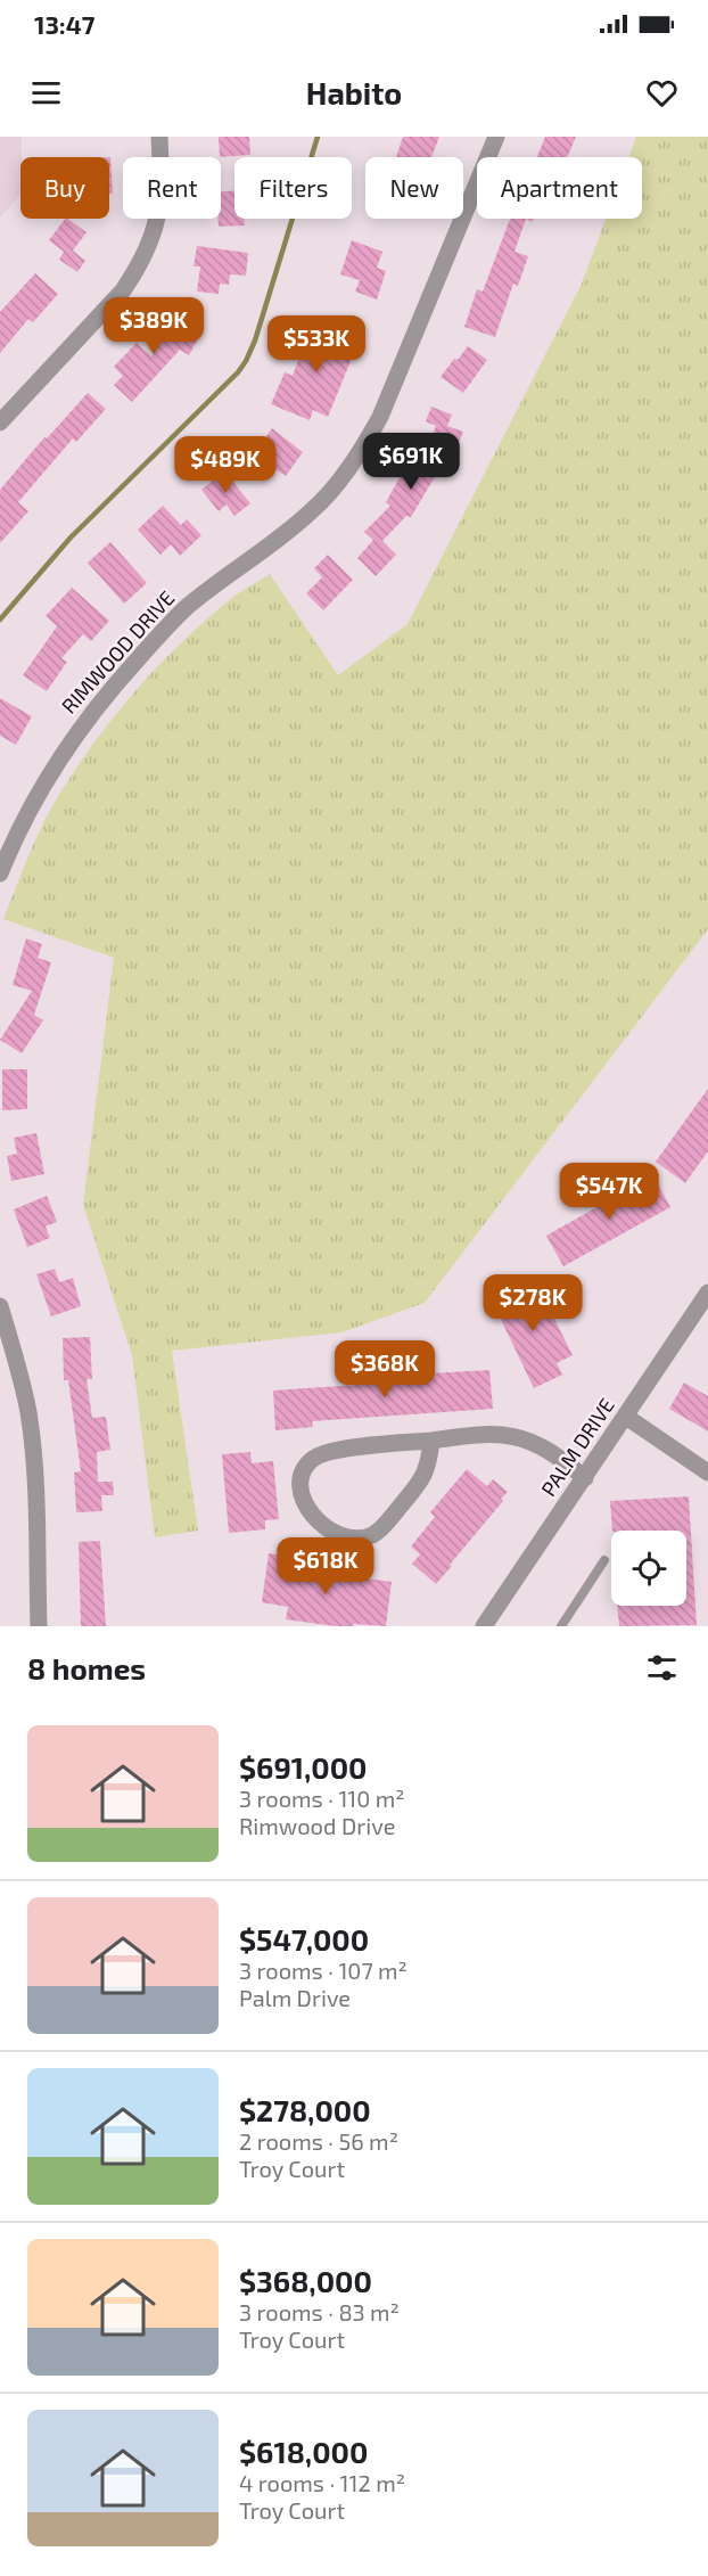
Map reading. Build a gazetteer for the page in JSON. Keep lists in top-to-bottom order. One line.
{"streets":{"street":["RIMWOOD DRIVE","PALM DRIVE"]},"page":{"status":"13:47","header":"Habito","chip":["Buy","Rent","Filters","New","Apartment"],"price":["$389K","$533K","$691K","$489K","$547K","$278K","$368K","$618K"],"heading":"8 homes","list":[{"name":"$691,000","note":"3 rooms · 110 m² · Rimwood Drive"},{"name":"$547,000","note":"3 rooms · 107 m² · Palm Drive"},{"name":"$278,000","note":"2 rooms · 56 m² · Troy Court"},{"name":"$368,000","note":"3 rooms · 83 m² · Troy Court"},{"name":"$618,000","note":"4 rooms · 112 m² · Troy Court"}]}}
